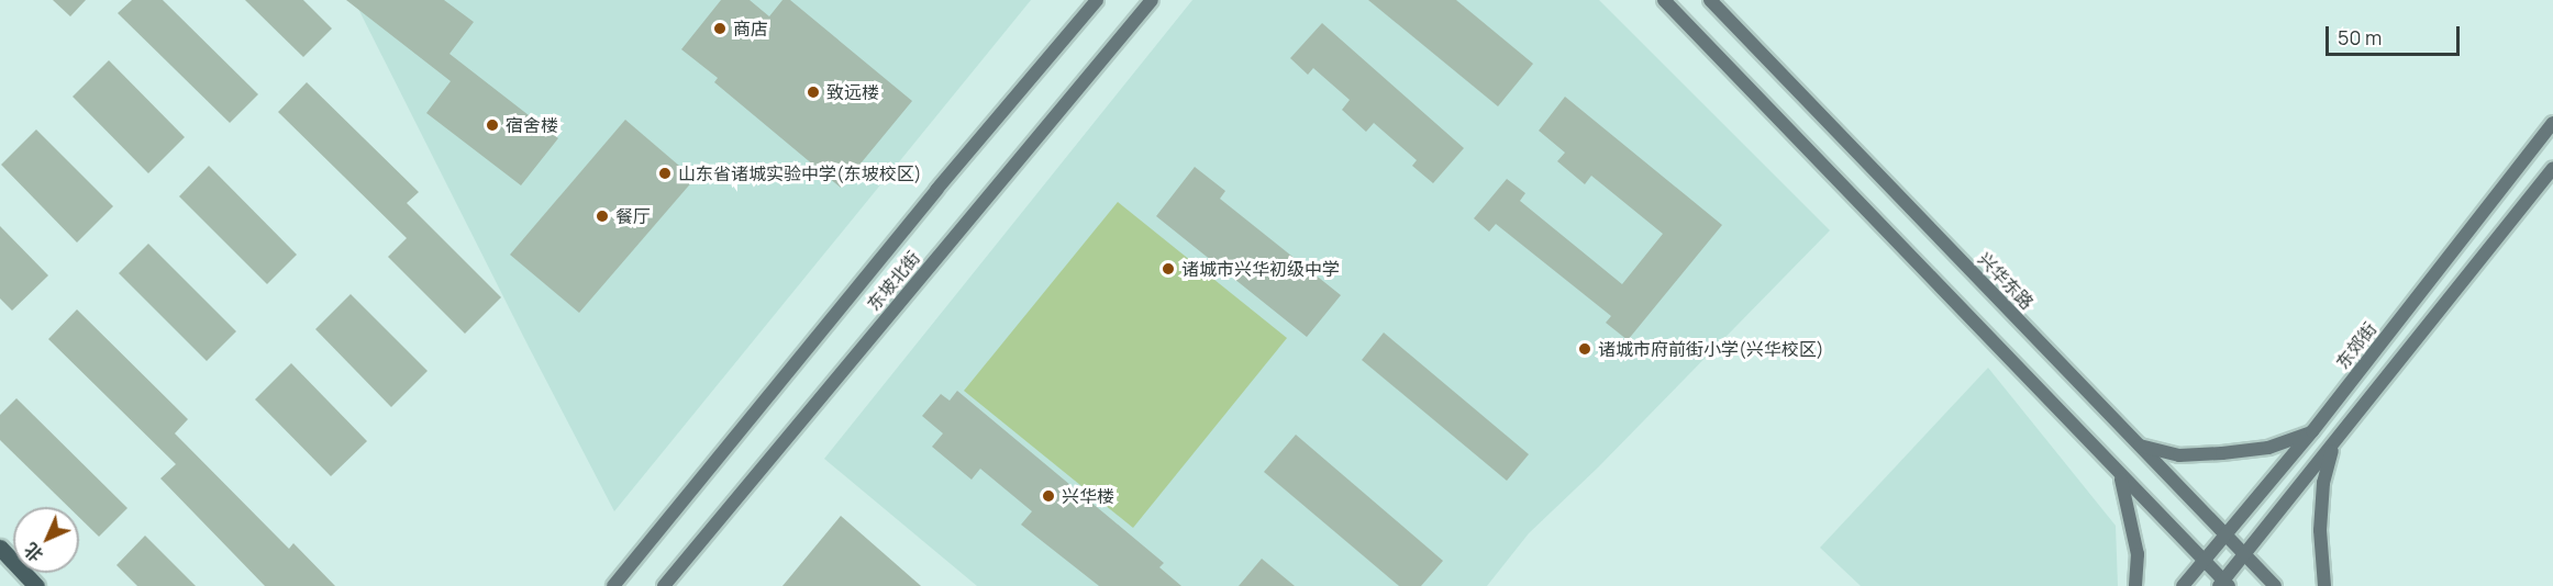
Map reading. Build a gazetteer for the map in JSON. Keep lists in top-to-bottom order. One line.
{"streets":{"main road":["东坡北街","兴华东路","东郊街"]},"crossings":[["兴华东路","东郊街"]],"places":["商店","致远楼","宿舍楼","山东省诸城实验中学(东坡校区)","餐厅","诸城市兴华初级中学","诸城市府前街小学(兴华校区)","兴华楼"],"scale_bar":"50 m","north":"bottom left"}
